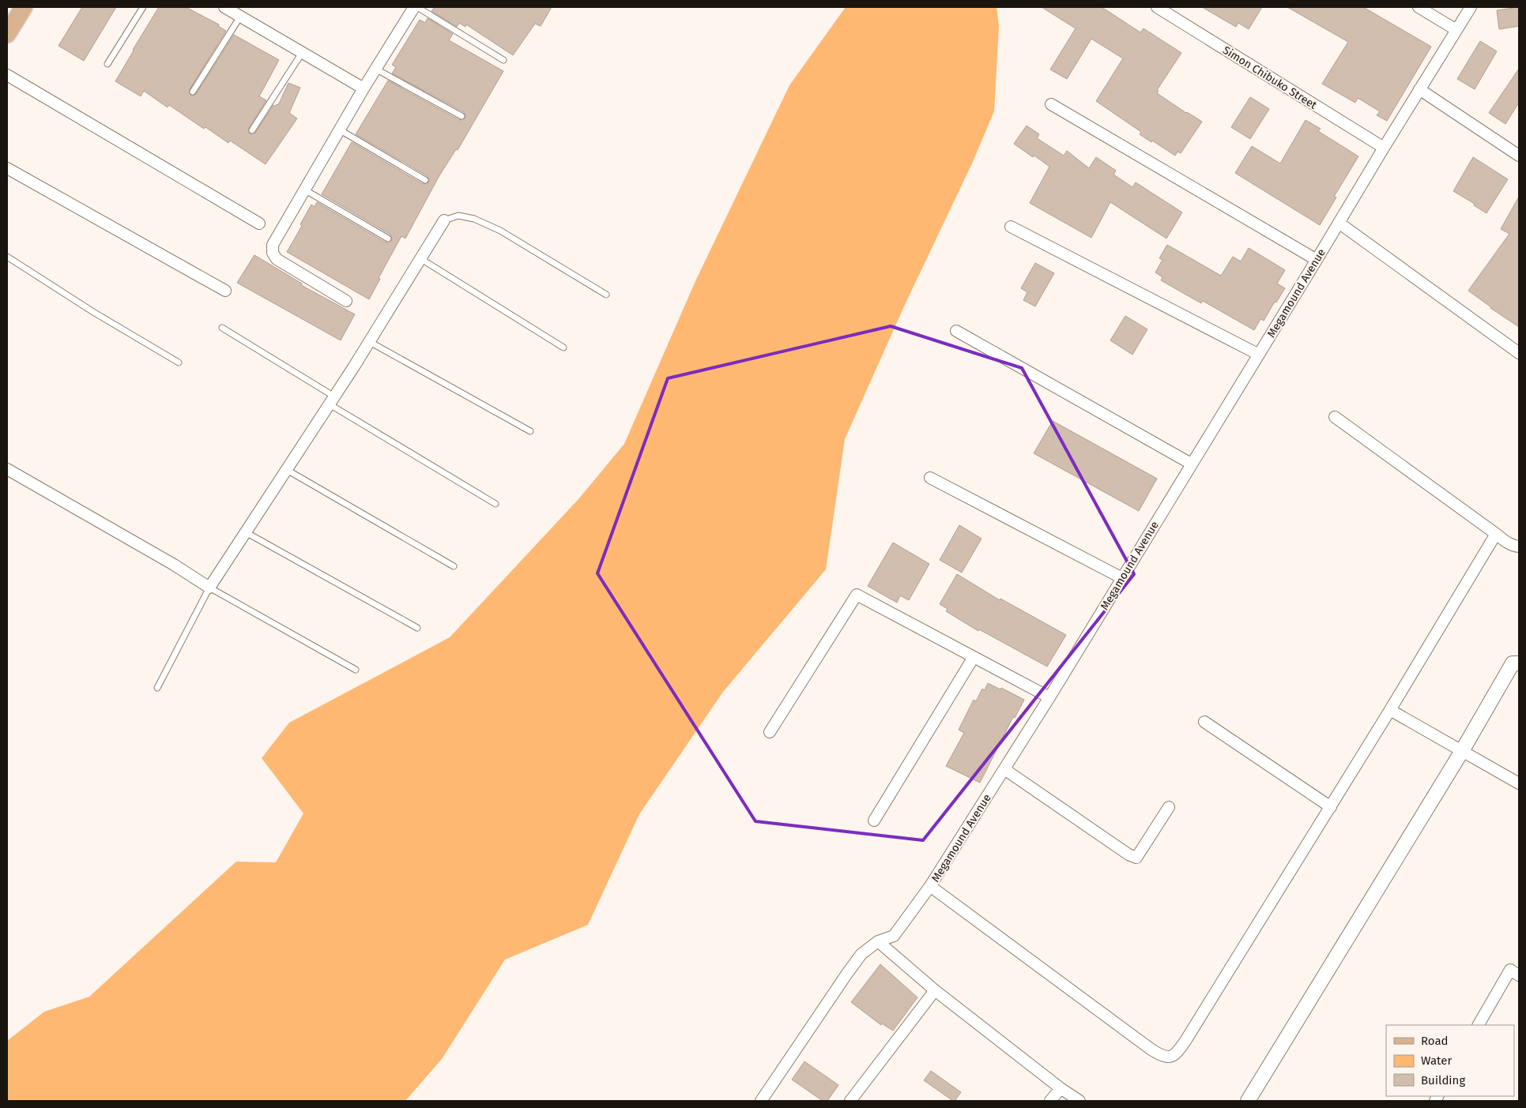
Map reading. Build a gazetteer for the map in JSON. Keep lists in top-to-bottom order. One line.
{"streets":{"street":["Simon Chibuko Street","Megamound Avenue"]},"crossings":[["Simon Chibuko Street","Megamound Avenue"]],"legend":["Road","Water","Building"]}
